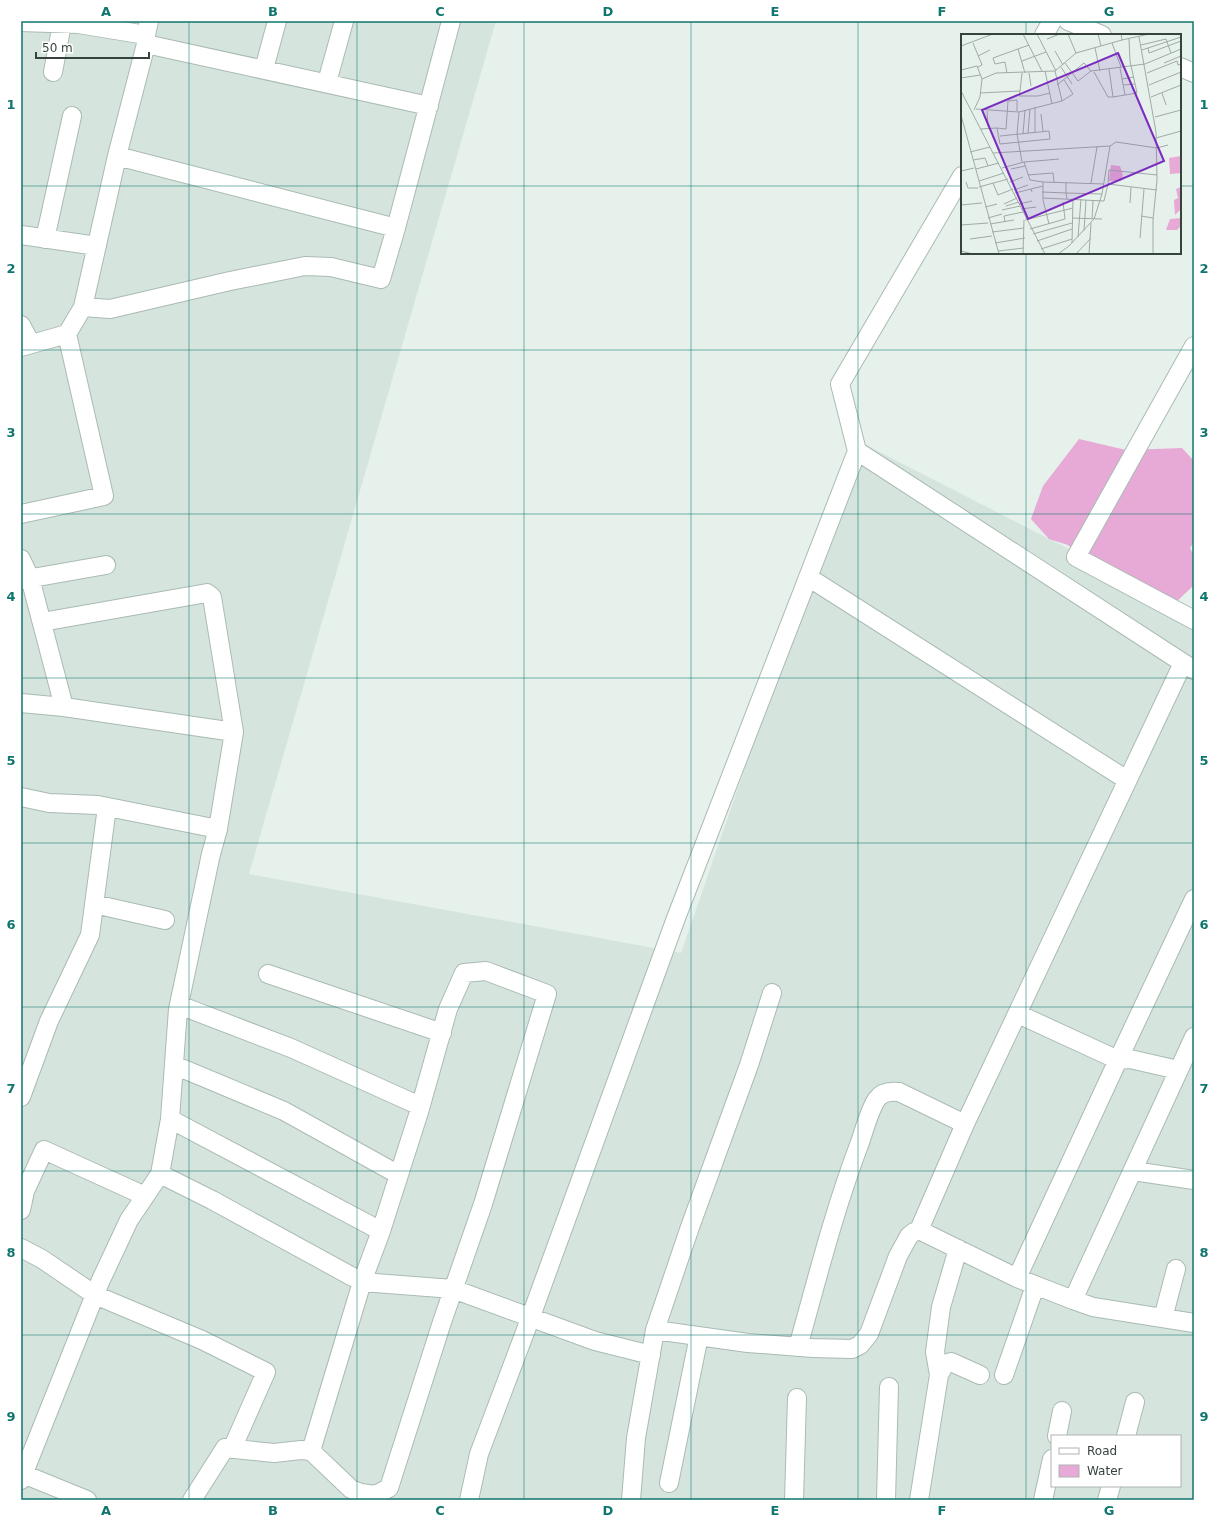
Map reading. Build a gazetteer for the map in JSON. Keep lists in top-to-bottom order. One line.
{"legend":["Road","Water"],"scale_bar":"50 m","grid":{"columns":["A","B","C","D","E","F","G"],"rows":["1","2","3","4","5","6","7","8","9"]}}
